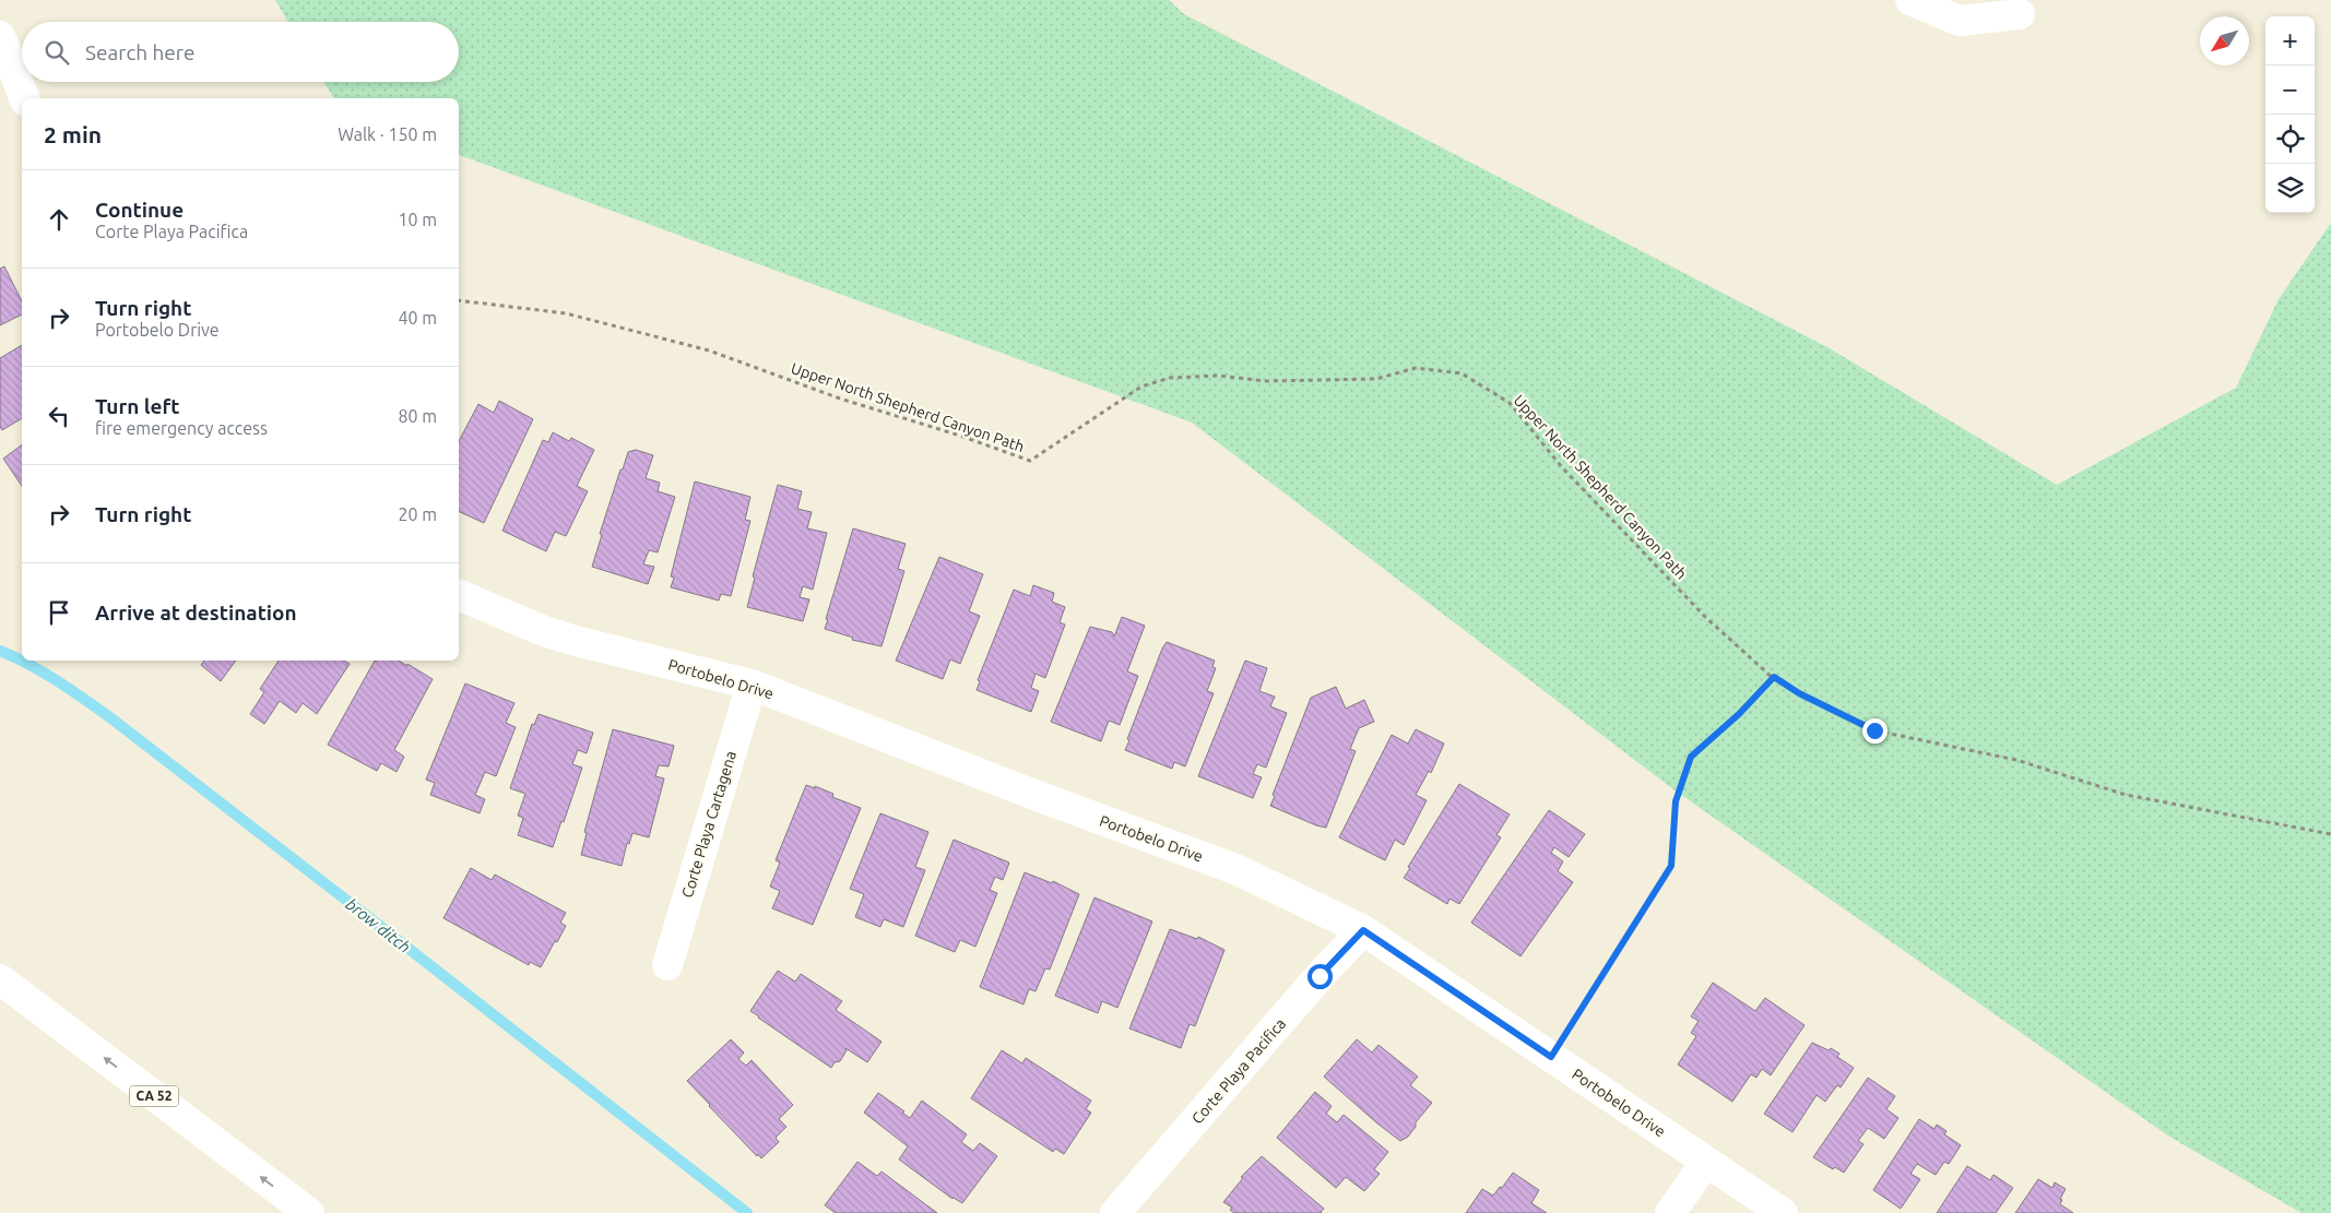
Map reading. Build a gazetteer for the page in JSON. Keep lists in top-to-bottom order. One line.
{"streets":{"main road":["Portobelo Drive","Corte Playa Cartagena","Corte Playa Pacifica","CA 52"],"path":["Upper North Shepherd Canyon Path"]},"crossings":[["Portobelo Drive","Corte Playa Cartagena"],["Portobelo Drive","Corte Playa Pacifica"]],"water":["brow ditch"],"north":"bottom left","page":{"map_buttons":["+","−"],"search":"Search here","heading":["2 min","Walk · 150 m"],"list":[["Continue","Corte Playa Pacifica","10 m"],["Turn right","Portobelo Drive","40 m"],["Turn left","fire emergency access","80 m"],["Turn right","20 m"],"Arrive at destination"]}}
